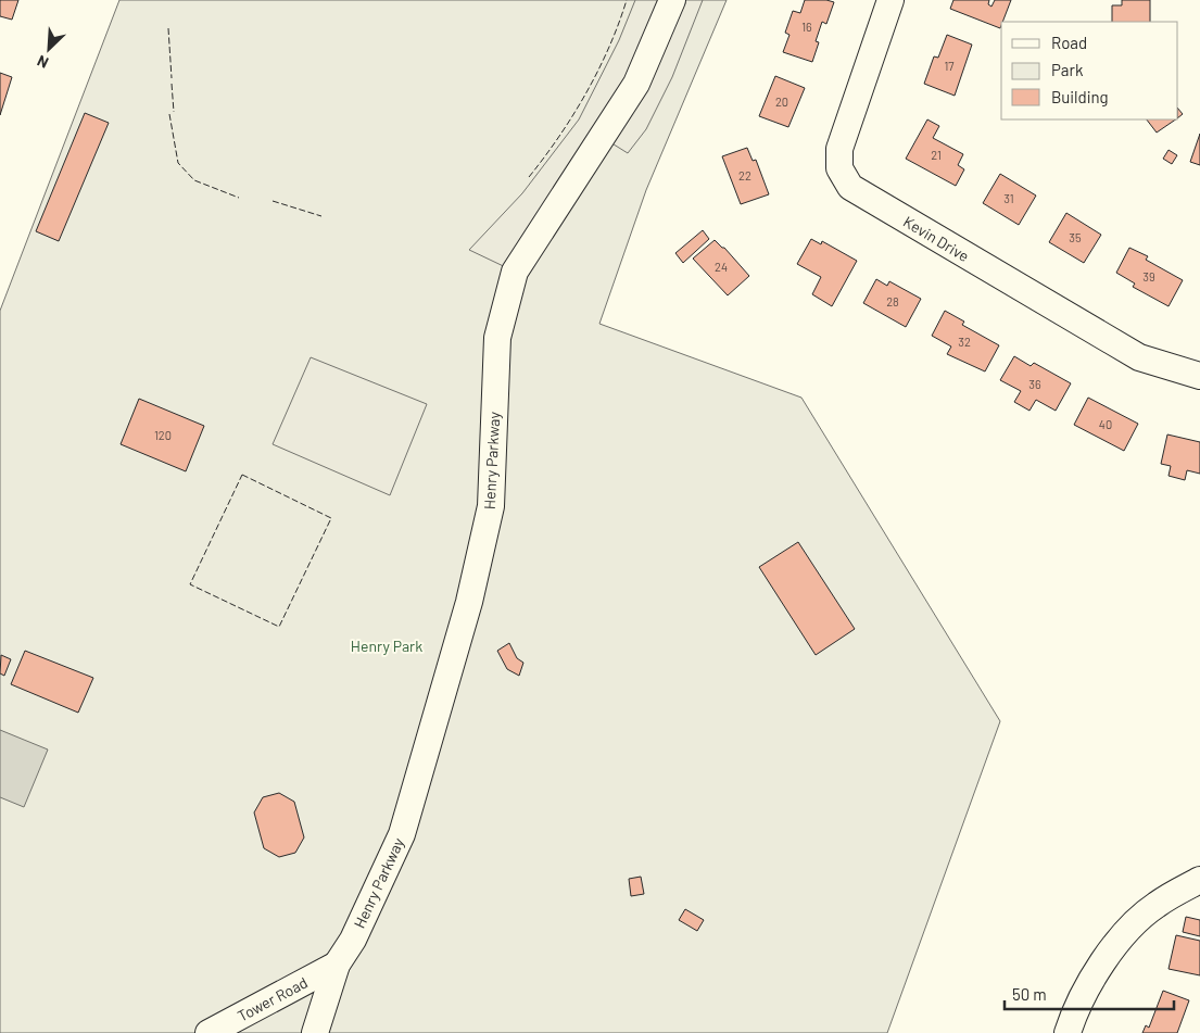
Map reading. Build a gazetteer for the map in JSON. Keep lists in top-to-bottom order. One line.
{"streets":{"street":["Kevin Drive","Henry Parkway","Tower Road"]},"crossings":[["Henry Parkway","Tower Road"]],"parks":["Henry Park"],"house_numbers":["16","17","20","21","22","31","35","24","39","28","32","36","40","120"],"legend":["Road","Park","Building"],"scale_bar":"50 m","north":"bottom left"}
